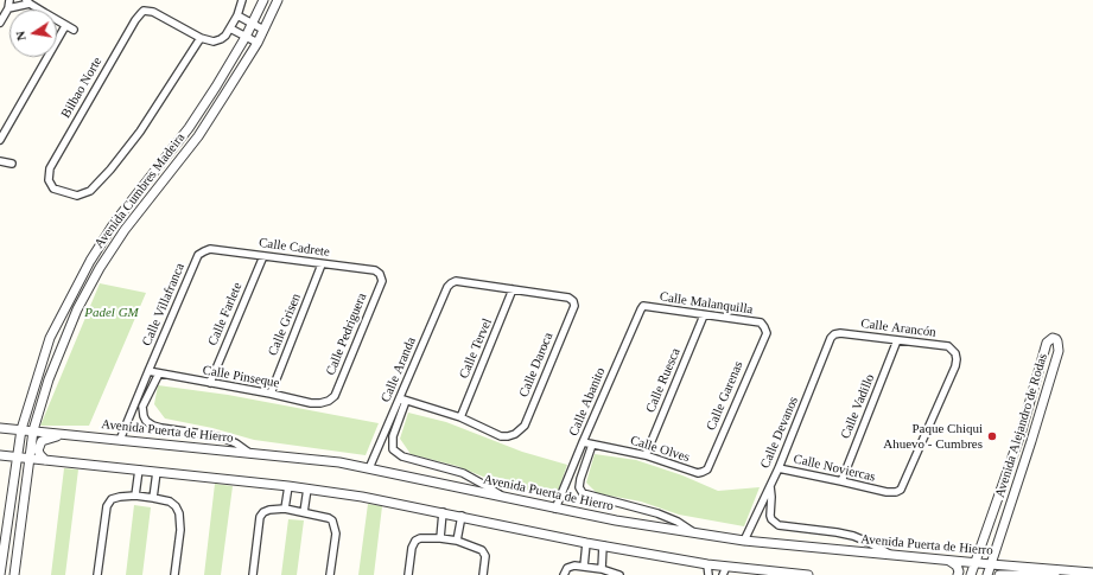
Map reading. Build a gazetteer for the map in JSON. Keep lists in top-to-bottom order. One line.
{"streets":{"street":["Bilbao Norte","Avenida Cumbres Madeira","Calle Cadrete","Calle Malanquilla","Calle Villafranca","Calle Farlete","Calle Grisen","Calle Arancón","Calle Pedriguera","Calle Tervel","Calle Daroca","Calle Aranda","Calle Pinseque","Calle Ruesca","Calle Garenas","Calle Abanito","Calle Vadillo","Avenida Alejandro de Rodas","Avenida Puerta de Hierro","Calle Devanos","Calle Olves","Calle Noviercas"]},"crossings":[["Avenida Cumbres Madeira","Avenida Puerta de Hierro"],["Calle Cadrete","Calle Villafranca"],["Calle Cadrete","Calle Farlete"],["Calle Cadrete","Calle Grisen"],["Calle Cadrete","Calle Pedriguera"],["Calle Malanquilla","Calle Ruesca"],["Calle Malanquilla","Calle Garenas"],["Calle Malanquilla","Calle Abanito"],["Calle Villafranca","Calle Pinseque"],["Calle Villafranca","Avenida Puerta de Hierro"],["Calle Farlete","Calle Pinseque"],["Calle Grisen","Calle Pinseque"],["Calle Arancón","Calle Vadillo"],["Calle Arancón","Calle Devanos"],["Calle Arancón","Calle Noviercas"],["Calle Pedriguera","Calle Pinseque"],["Calle Tervel","Calle Daroca"],["Calle Tervel","Calle Aranda"],["Calle Daroca","Calle Aranda"],["Calle Aranda","Avenida Puerta de Hierro"],["Calle Ruesca","Calle Olves"],["Calle Garenas","Calle Olves"],["Calle Abanito","Avenida Puerta de Hierro"],["Calle Abanito","Calle Olves"],["Calle Vadillo","Calle Noviercas"],["Avenida Alejandro de Rodas","Avenida Puerta de Hierro"],["Avenida Puerta de Hierro","Calle Devanos"],["Calle Devanos","Calle Noviercas"]],"parks":["Padel GM"],"places":["Paque Chiqui Ahuevo - Cumbres"],"north":"left"}
